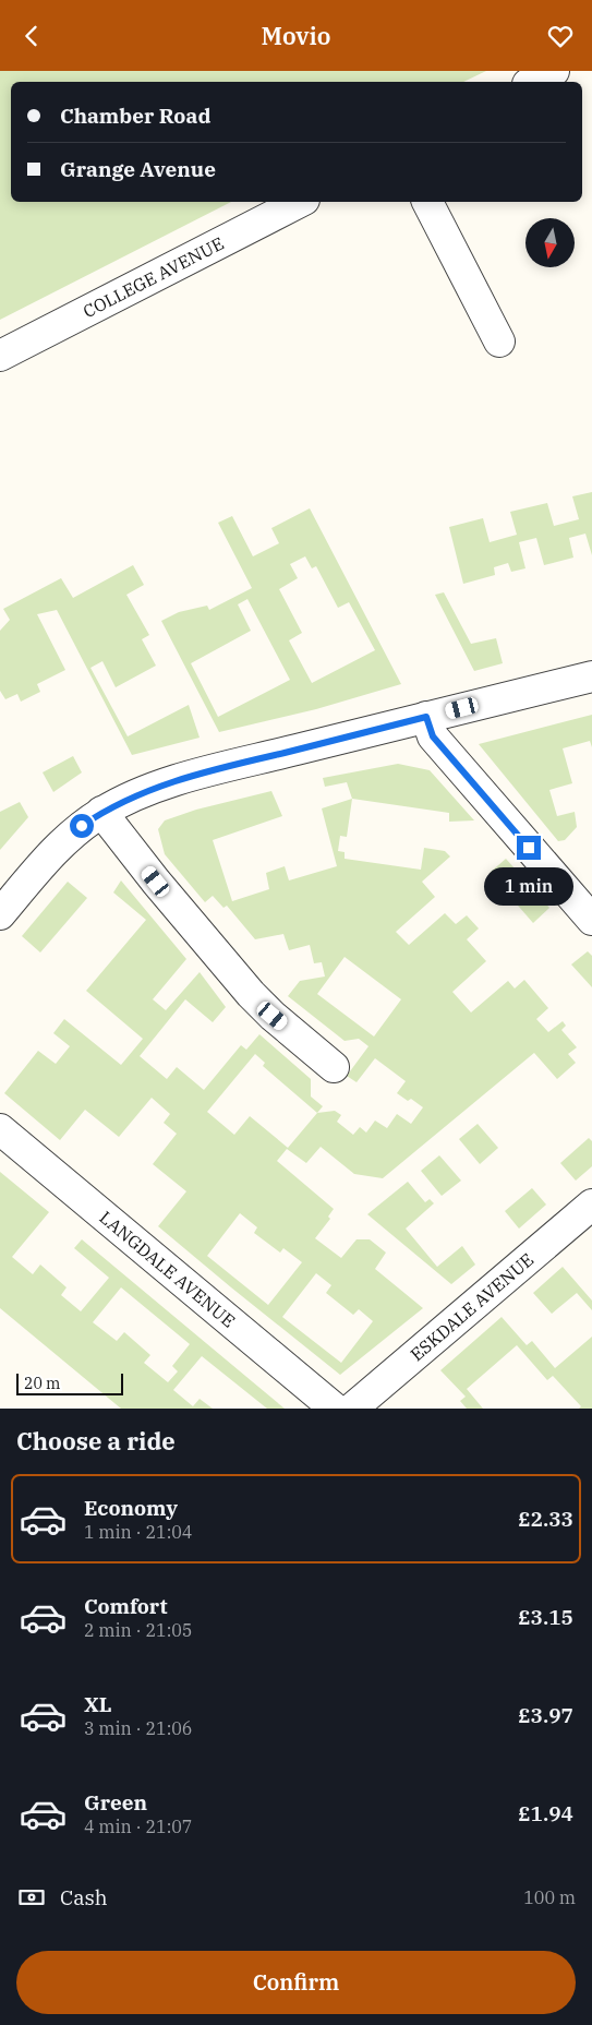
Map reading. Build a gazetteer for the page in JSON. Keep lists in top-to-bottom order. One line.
{"streets":{"street":["COLLEGE AVENUE","LANGDALE AVENUE","ESKDALE AVENUE"]},"scale_bar":"20 m","north":"bottom","page":{"header":"Movio","banner":["Chamber Road","Grange Avenue"],"bubble":"1 min","scale":"20 m","heading":"Choose a ride","list":[{"name":"Economy","note":"1 min · 21:04","value":"£2.33"},{"name":"Comfort","note":"2 min · 21:05","value":"£3.15"},{"name":"XL","note":"3 min · 21:06","value":"£3.97"},{"name":"Green","note":"4 min · 21:07","value":"£1.94"}],"pay":["Cash","100 m"],"buttons":"Confirm"}}
